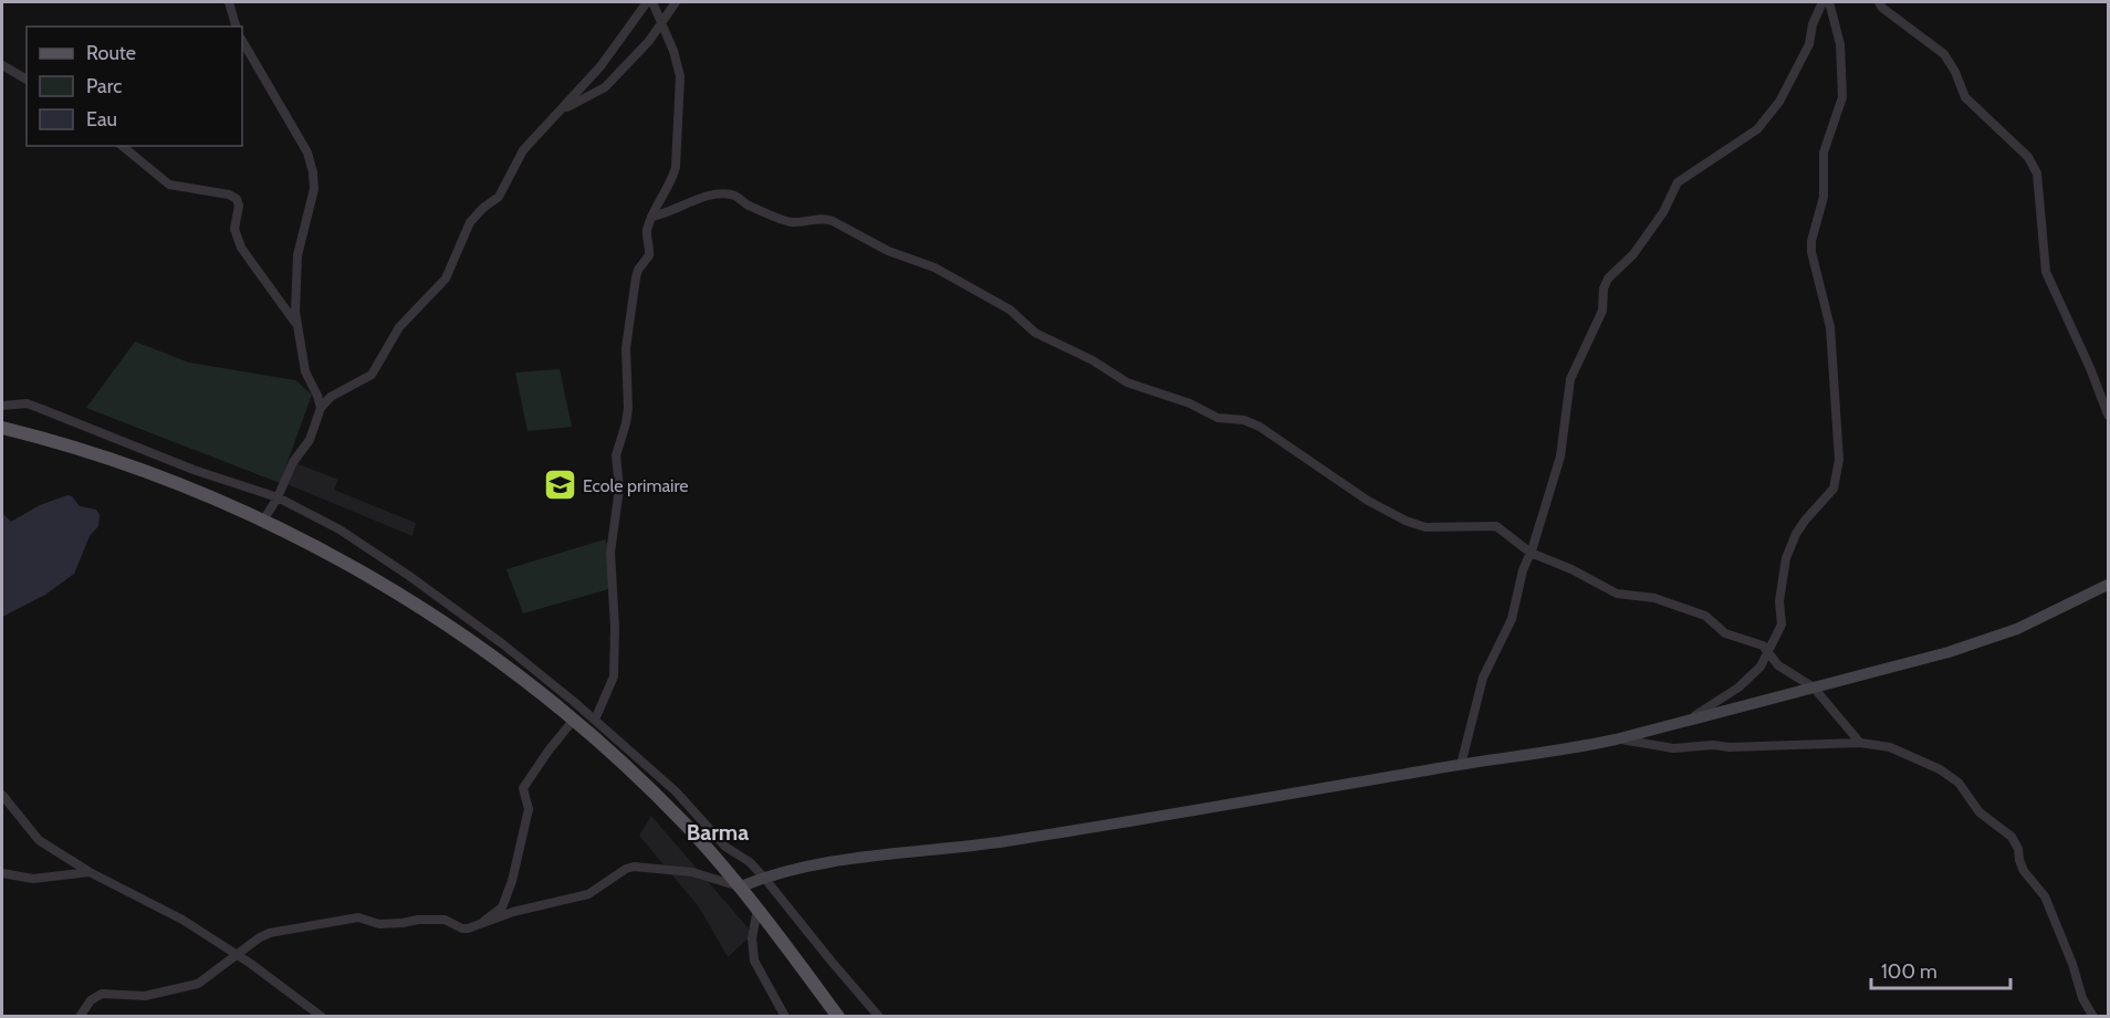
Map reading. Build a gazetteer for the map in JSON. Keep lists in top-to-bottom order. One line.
{"districts":["Barma"],"places":{"school or university":["Ecole primaire"]},"legend":["Route","Parc","Eau"],"scale_bar":"100 m"}
